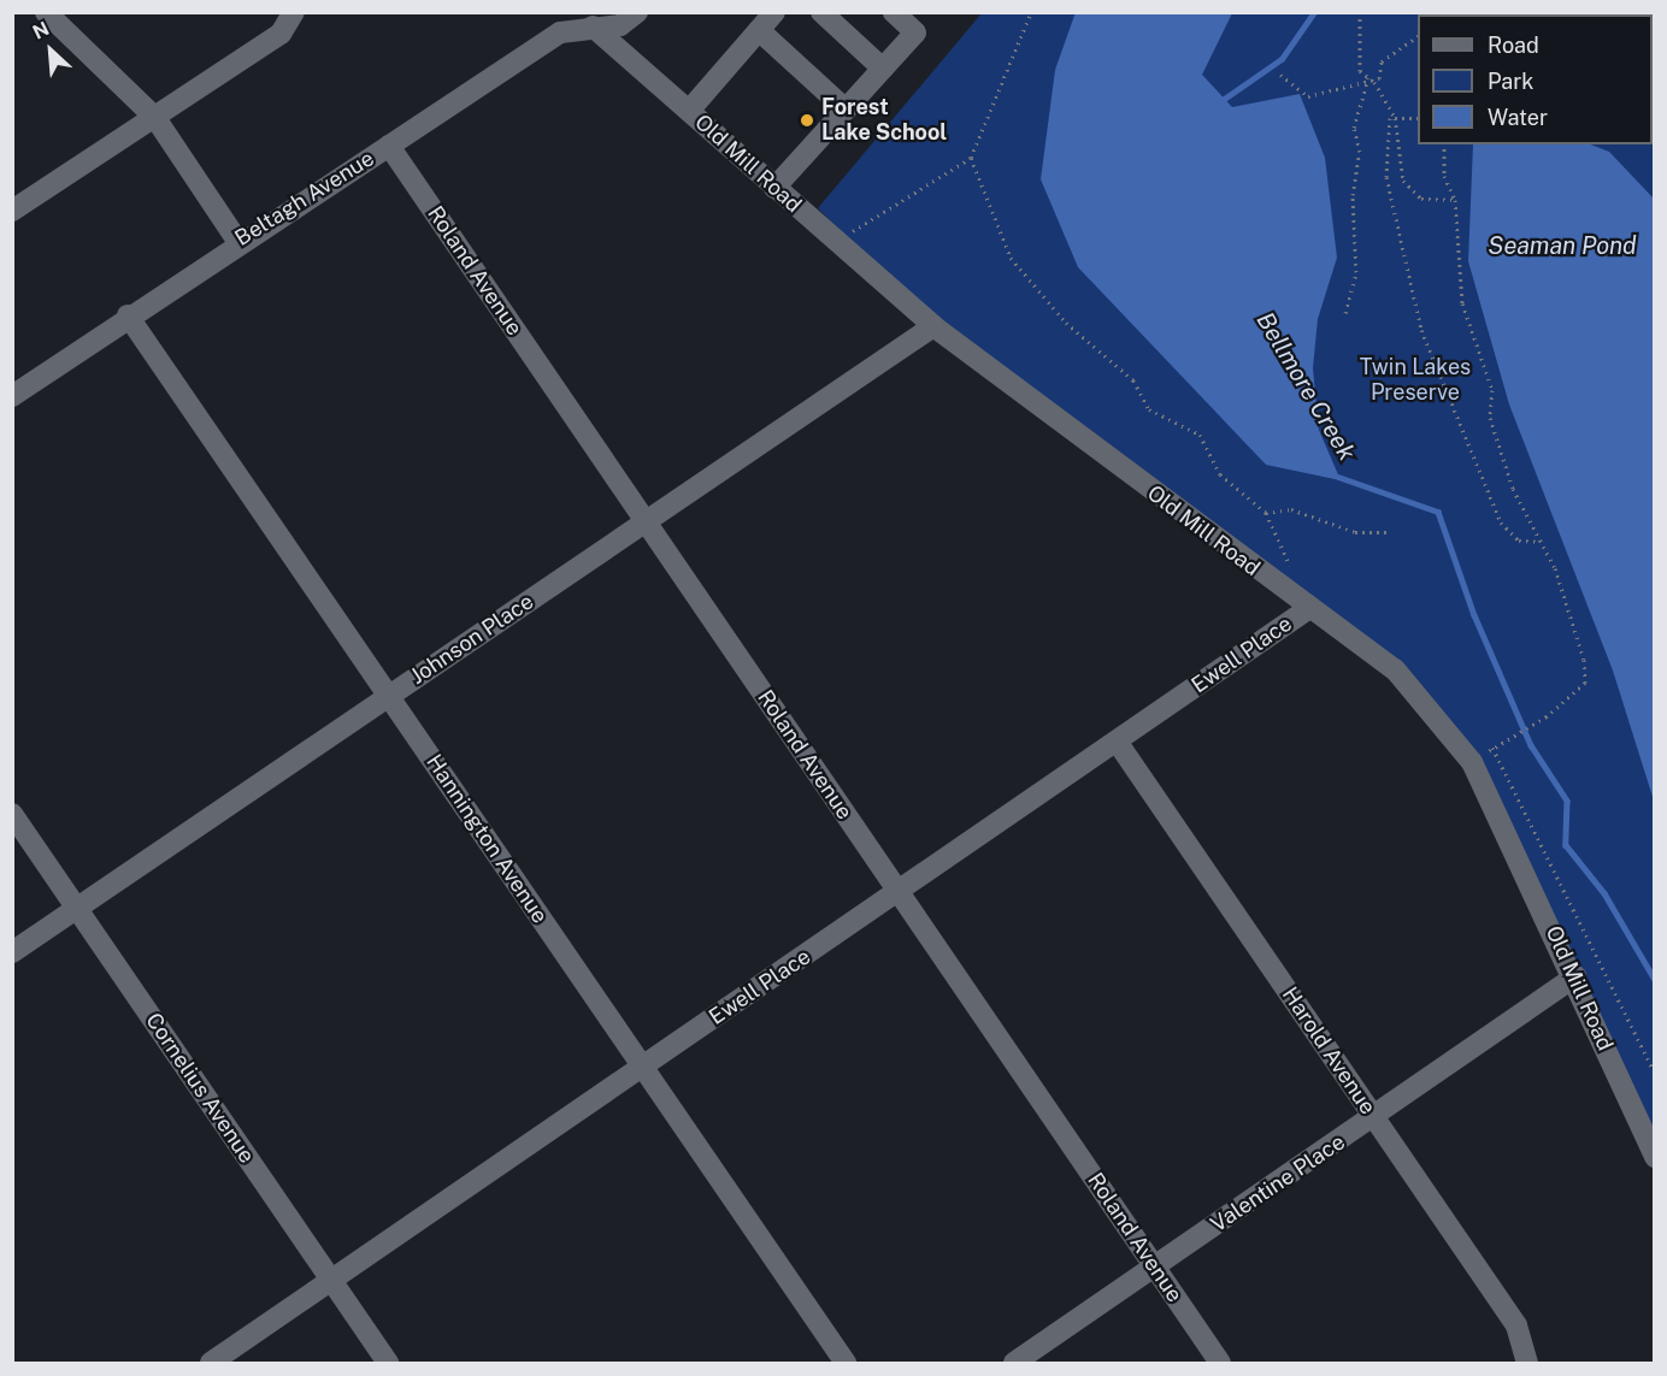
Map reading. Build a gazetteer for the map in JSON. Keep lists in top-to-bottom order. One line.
{"streets":{"street":["Old Mill Road","Beltagh Avenue","Roland Avenue","Johnson Place","Ewell Place","Hannington Avenue","Harold Avenue","Cornelius Avenue","Valentine Place"]},"crossings":[["Old Mill Road","Beltagh Avenue"],["Old Mill Road","Johnson Place"],["Old Mill Road","Ewell Place"],["Old Mill Road","Valentine Place"],["Beltagh Avenue","Roland Avenue"],["Beltagh Avenue","Hannington Avenue"],["Roland Avenue","Johnson Place"],["Roland Avenue","Ewell Place"],["Roland Avenue","Valentine Place"],["Johnson Place","Hannington Avenue"],["Johnson Place","Cornelius Avenue"],["Ewell Place","Hannington Avenue"],["Ewell Place","Harold Avenue"],["Ewell Place","Cornelius Avenue"],["Harold Avenue","Valentine Place"]],"water":["Seaman Pond","Bellmore Creek"],"parks":["Twin Lakes Preserve"],"places":["Forest Lake School"],"legend":["Road","Park","Water"],"north":"top left"}
